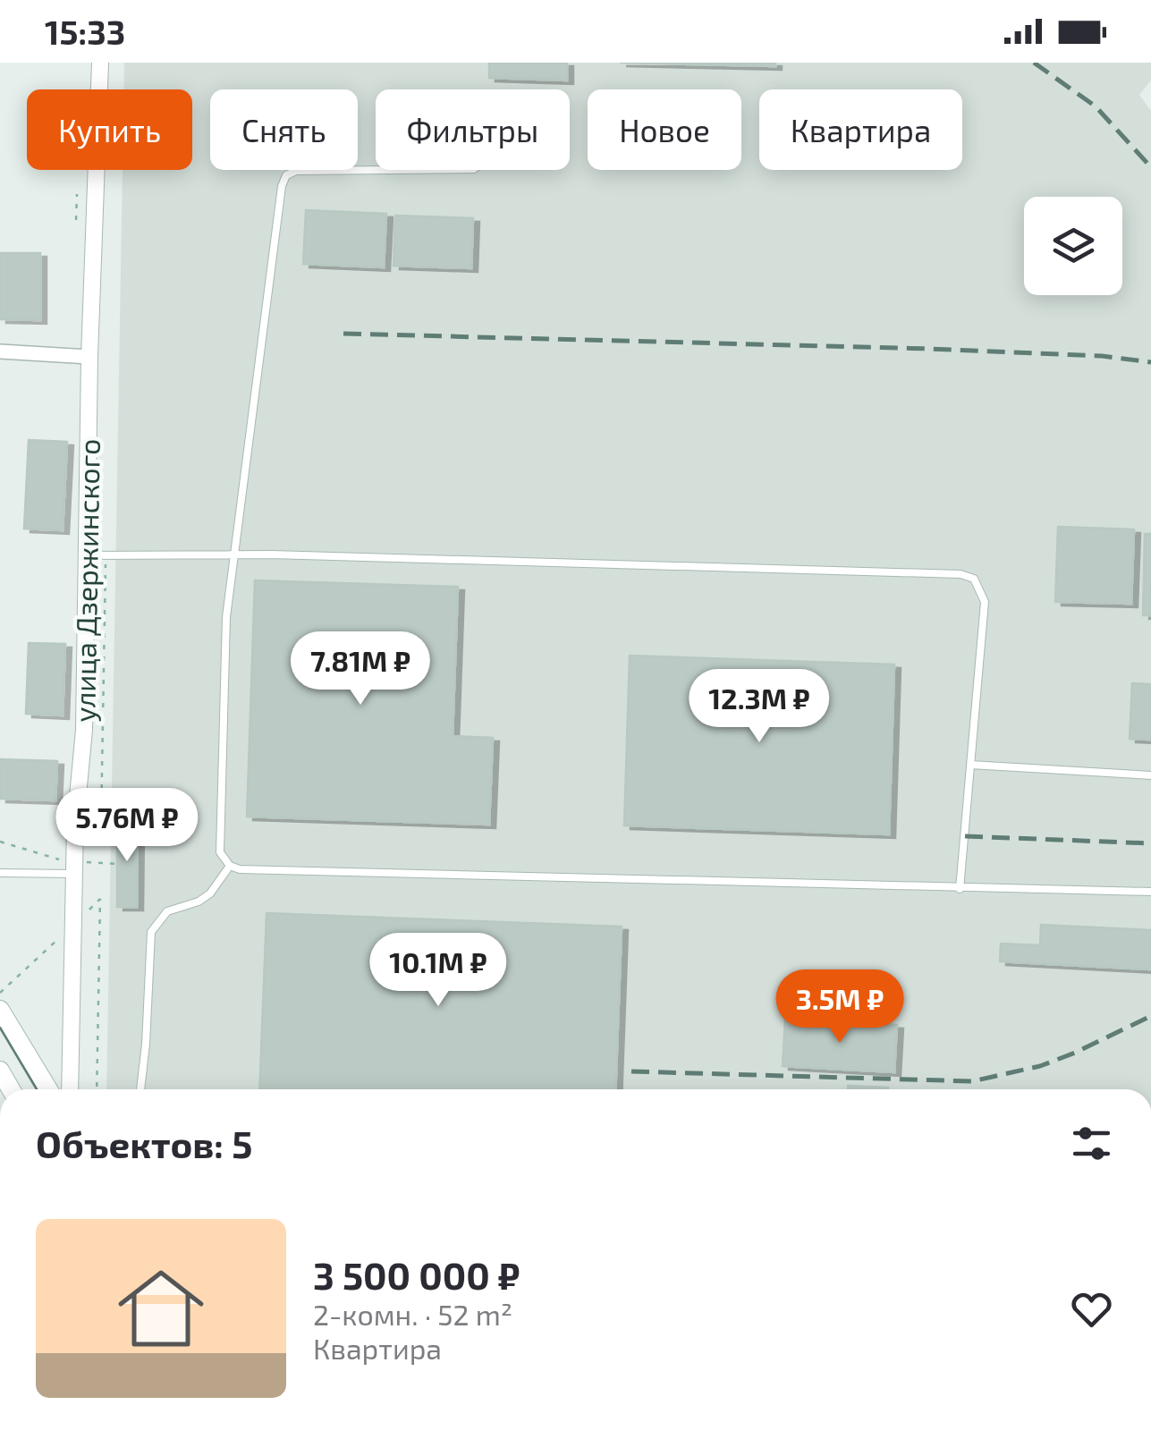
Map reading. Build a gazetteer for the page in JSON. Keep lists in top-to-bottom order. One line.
{"streets":{"street":["улица Дзержинского"]},"page":{"status":"15:33","chip":["Купить","Снять","Фильтры","Новое","Квартира"],"price":["7.81M ₽","12.3M ₽","5.76M ₽","10.1M ₽","3.5M ₽"],"heading":"Объектов: 5","list":[{"name":"3 500 000 ₽","note":"2-комн. · 52 m² · Квартира"}]}}
